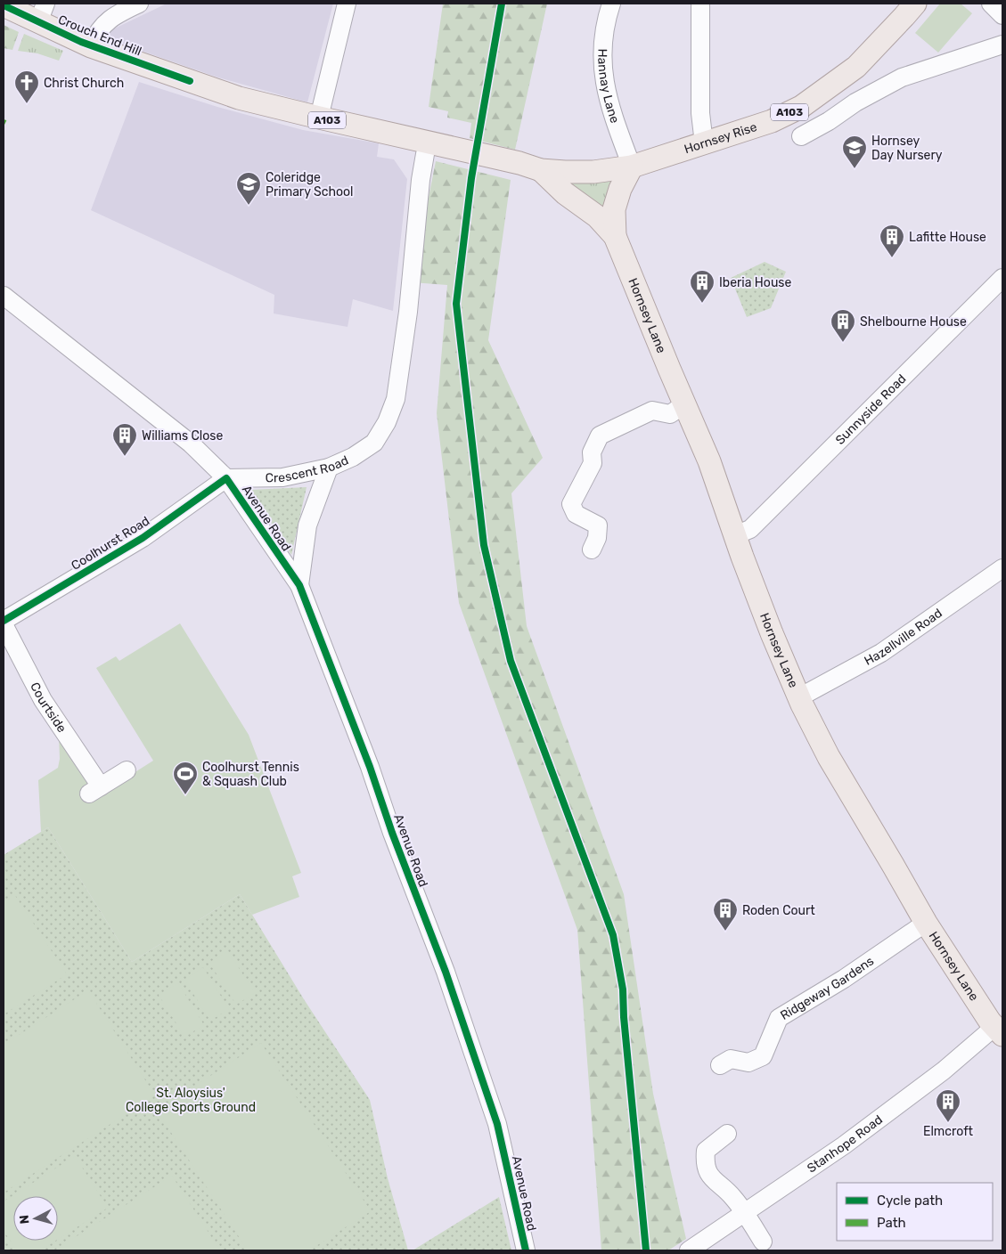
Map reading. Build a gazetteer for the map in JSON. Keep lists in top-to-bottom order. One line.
{"streets":{"main road":["Crouch End Hill","A103","Hornsey Rise","Hornsey Lane"],"street":["Hannay Lane","Sunnyside Road","Crescent Road","Avenue Road","Coolhurst Road","Hazellville Road","Courtside","Ridgeway Gardens","Stanhope Road"]},"crossings":[["Crouch End Hill","Hornsey Rise"],["Crouch End Hill","Hornsey Lane"],["Hannay Lane","Hornsey Rise"],["Hannay Lane","Hornsey Lane"],["Hornsey Rise","Hornsey Lane"],["Hornsey Lane","Sunnyside Road"],["Hornsey Lane","Hazellville Road"],["Hornsey Lane","Ridgeway Gardens"],["Hornsey Lane","Stanhope Road"],["Crescent Road","Avenue Road"],["Crescent Road","Coolhurst Road"],["Avenue Road","Coolhurst Road"]],"parks":["St. Aloysius' College Sports Ground"],"places":{"church":["Christ Church"],"school or university":["Hornsey Day Nursery","Coleridge Primary School"],"building":["Lafitte House","Iberia House","Shelbourne House","Williams Close","Roden Court","Elmcroft"],"sports":["Coolhurst Tennis & Squash Club"]},"legend":["Cycle path","Path"],"north":"left"}
